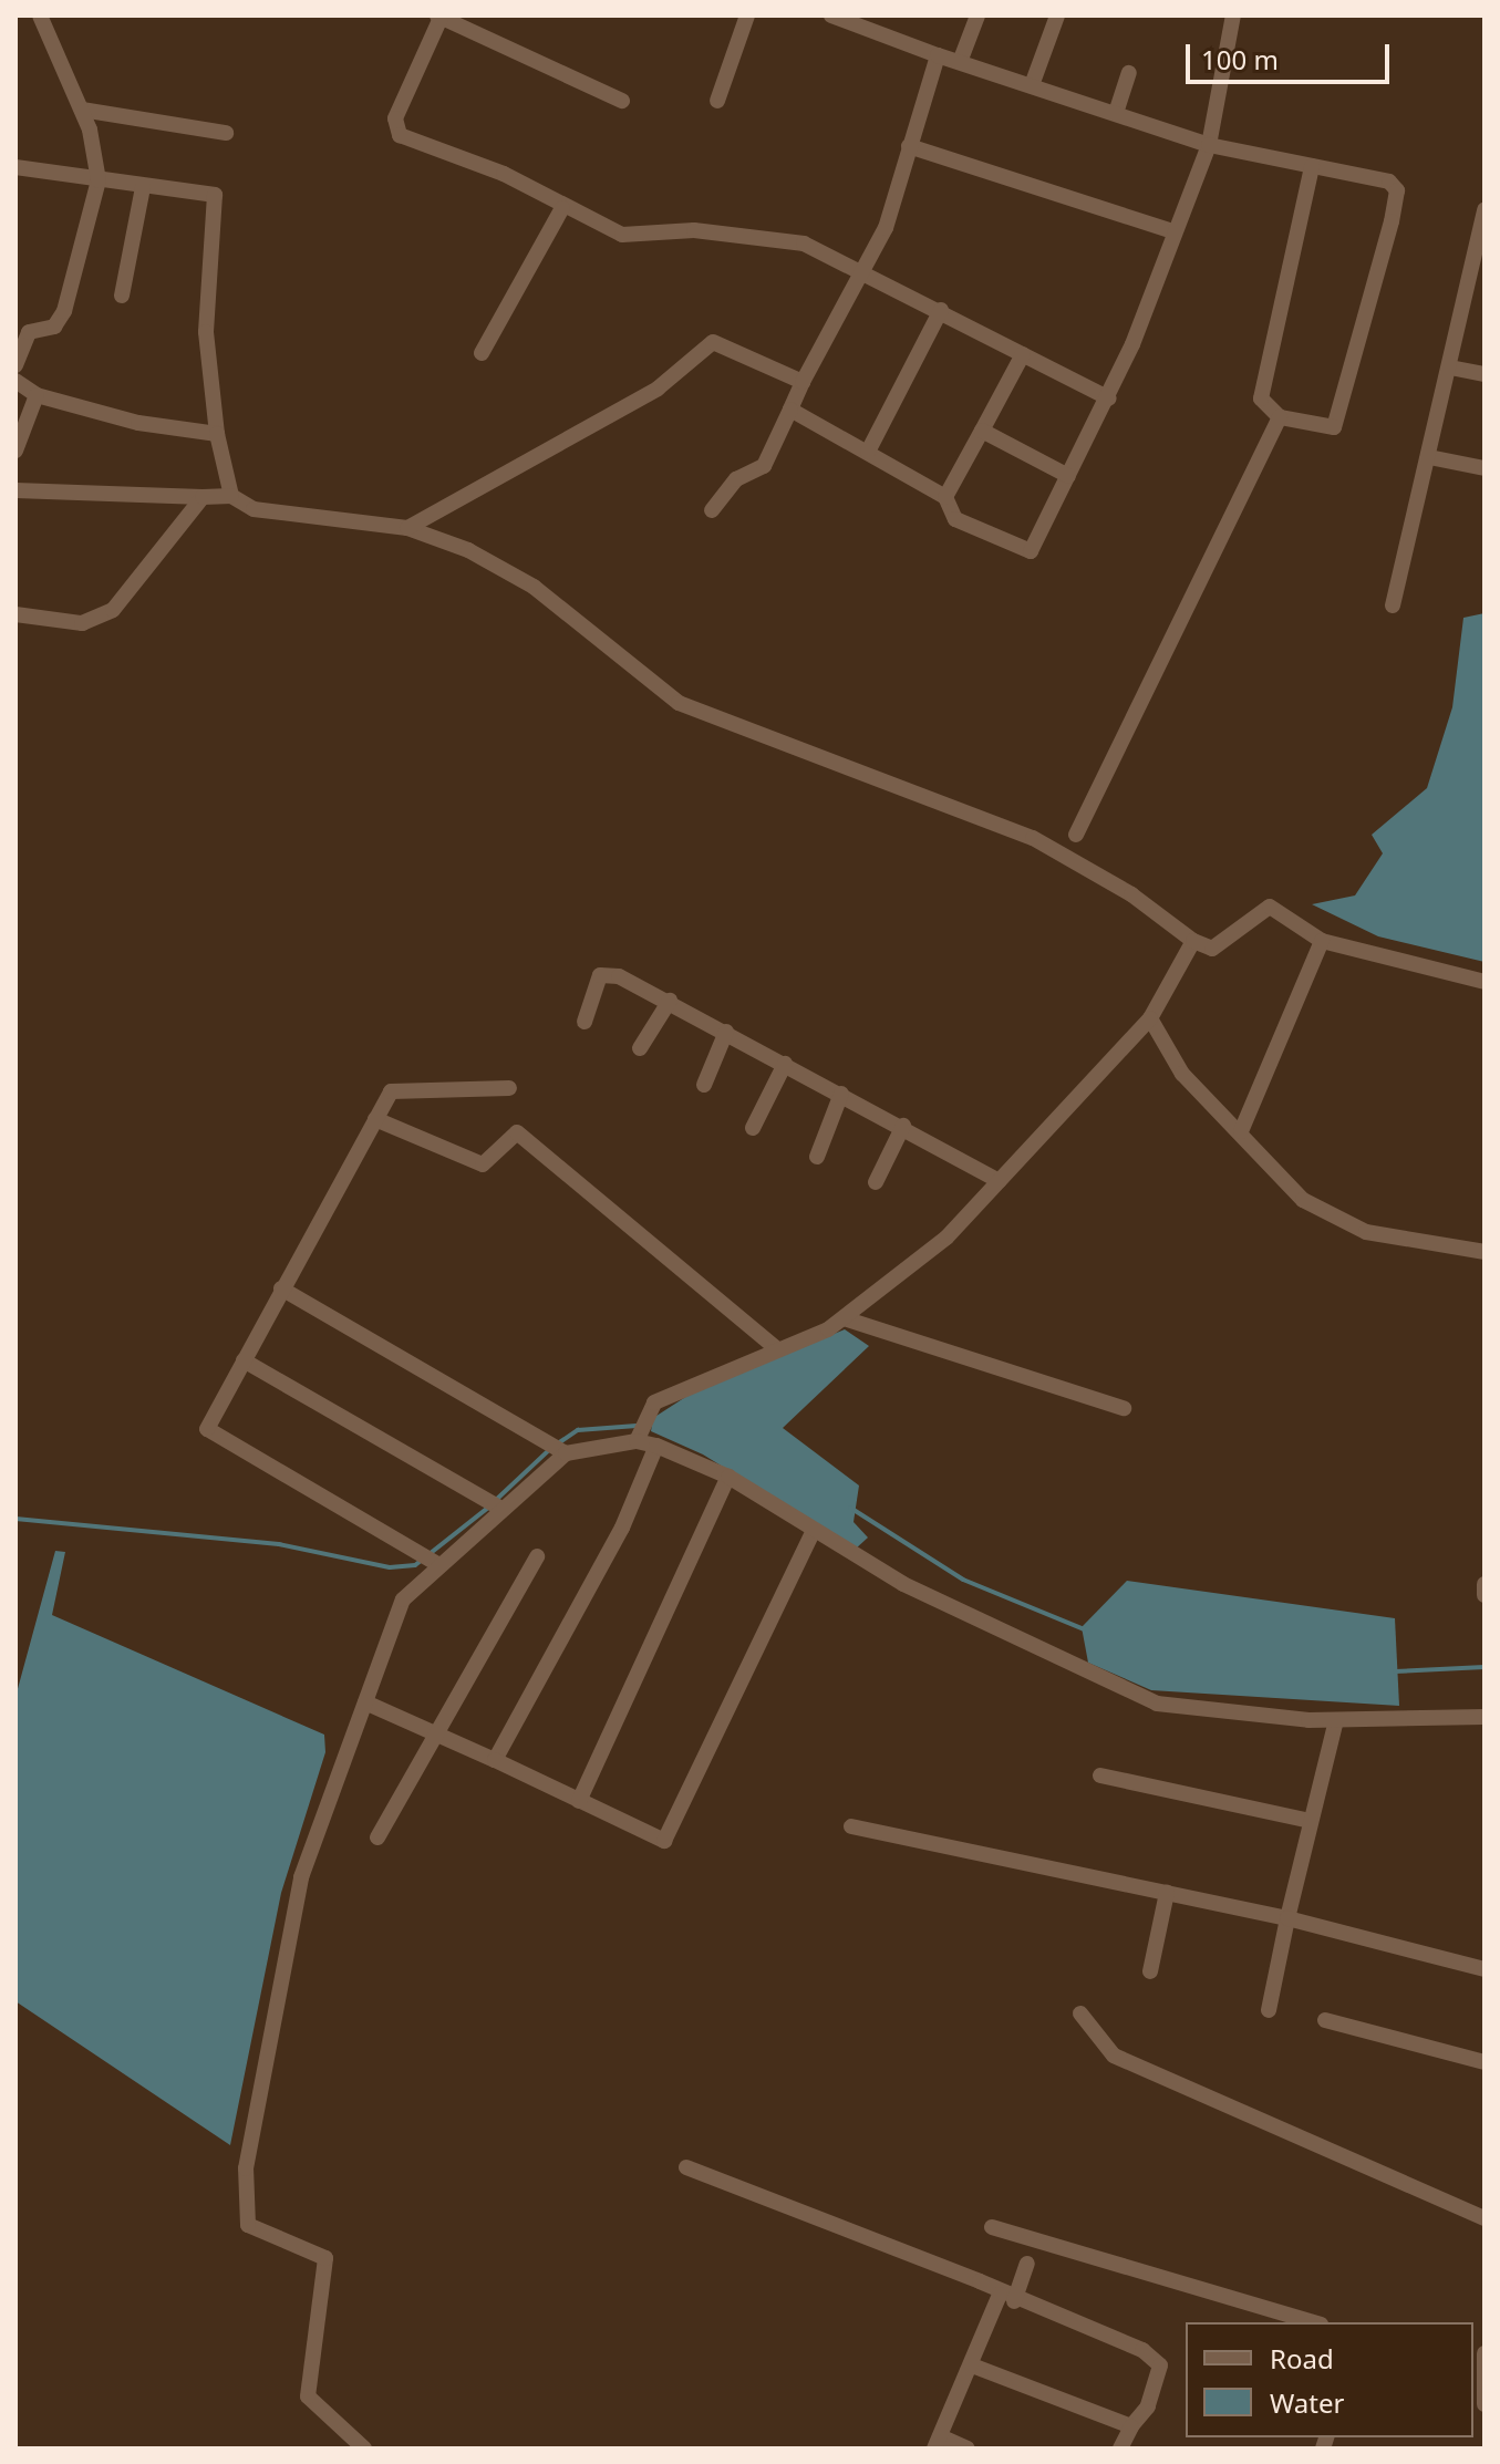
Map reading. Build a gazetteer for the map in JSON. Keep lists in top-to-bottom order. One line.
{"legend":["Road","Water"],"scale_bar":"100 m"}
